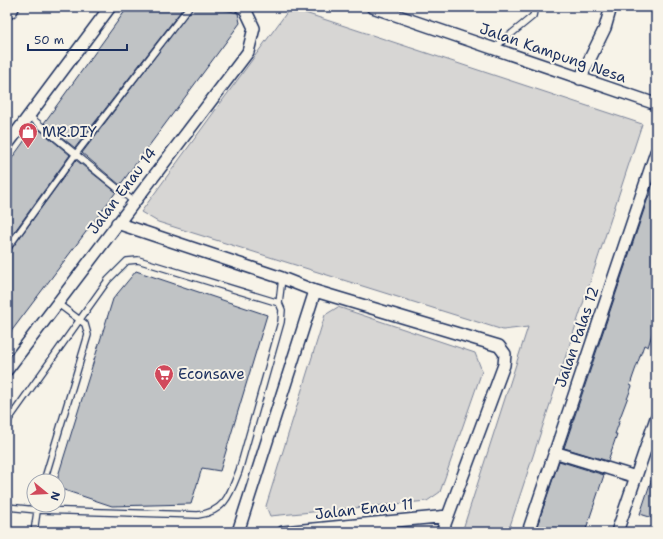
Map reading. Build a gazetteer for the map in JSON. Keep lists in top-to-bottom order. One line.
{"streets":{"street":["Jalan Kampung Nesa","Jalan Enau 14","Jalan Palas 12","Jalan Enau 11"]},"places":{"shop":["MR.DIY"],"supermarket":["Econsave"]},"scale_bar":"50 m","north":"right"}
